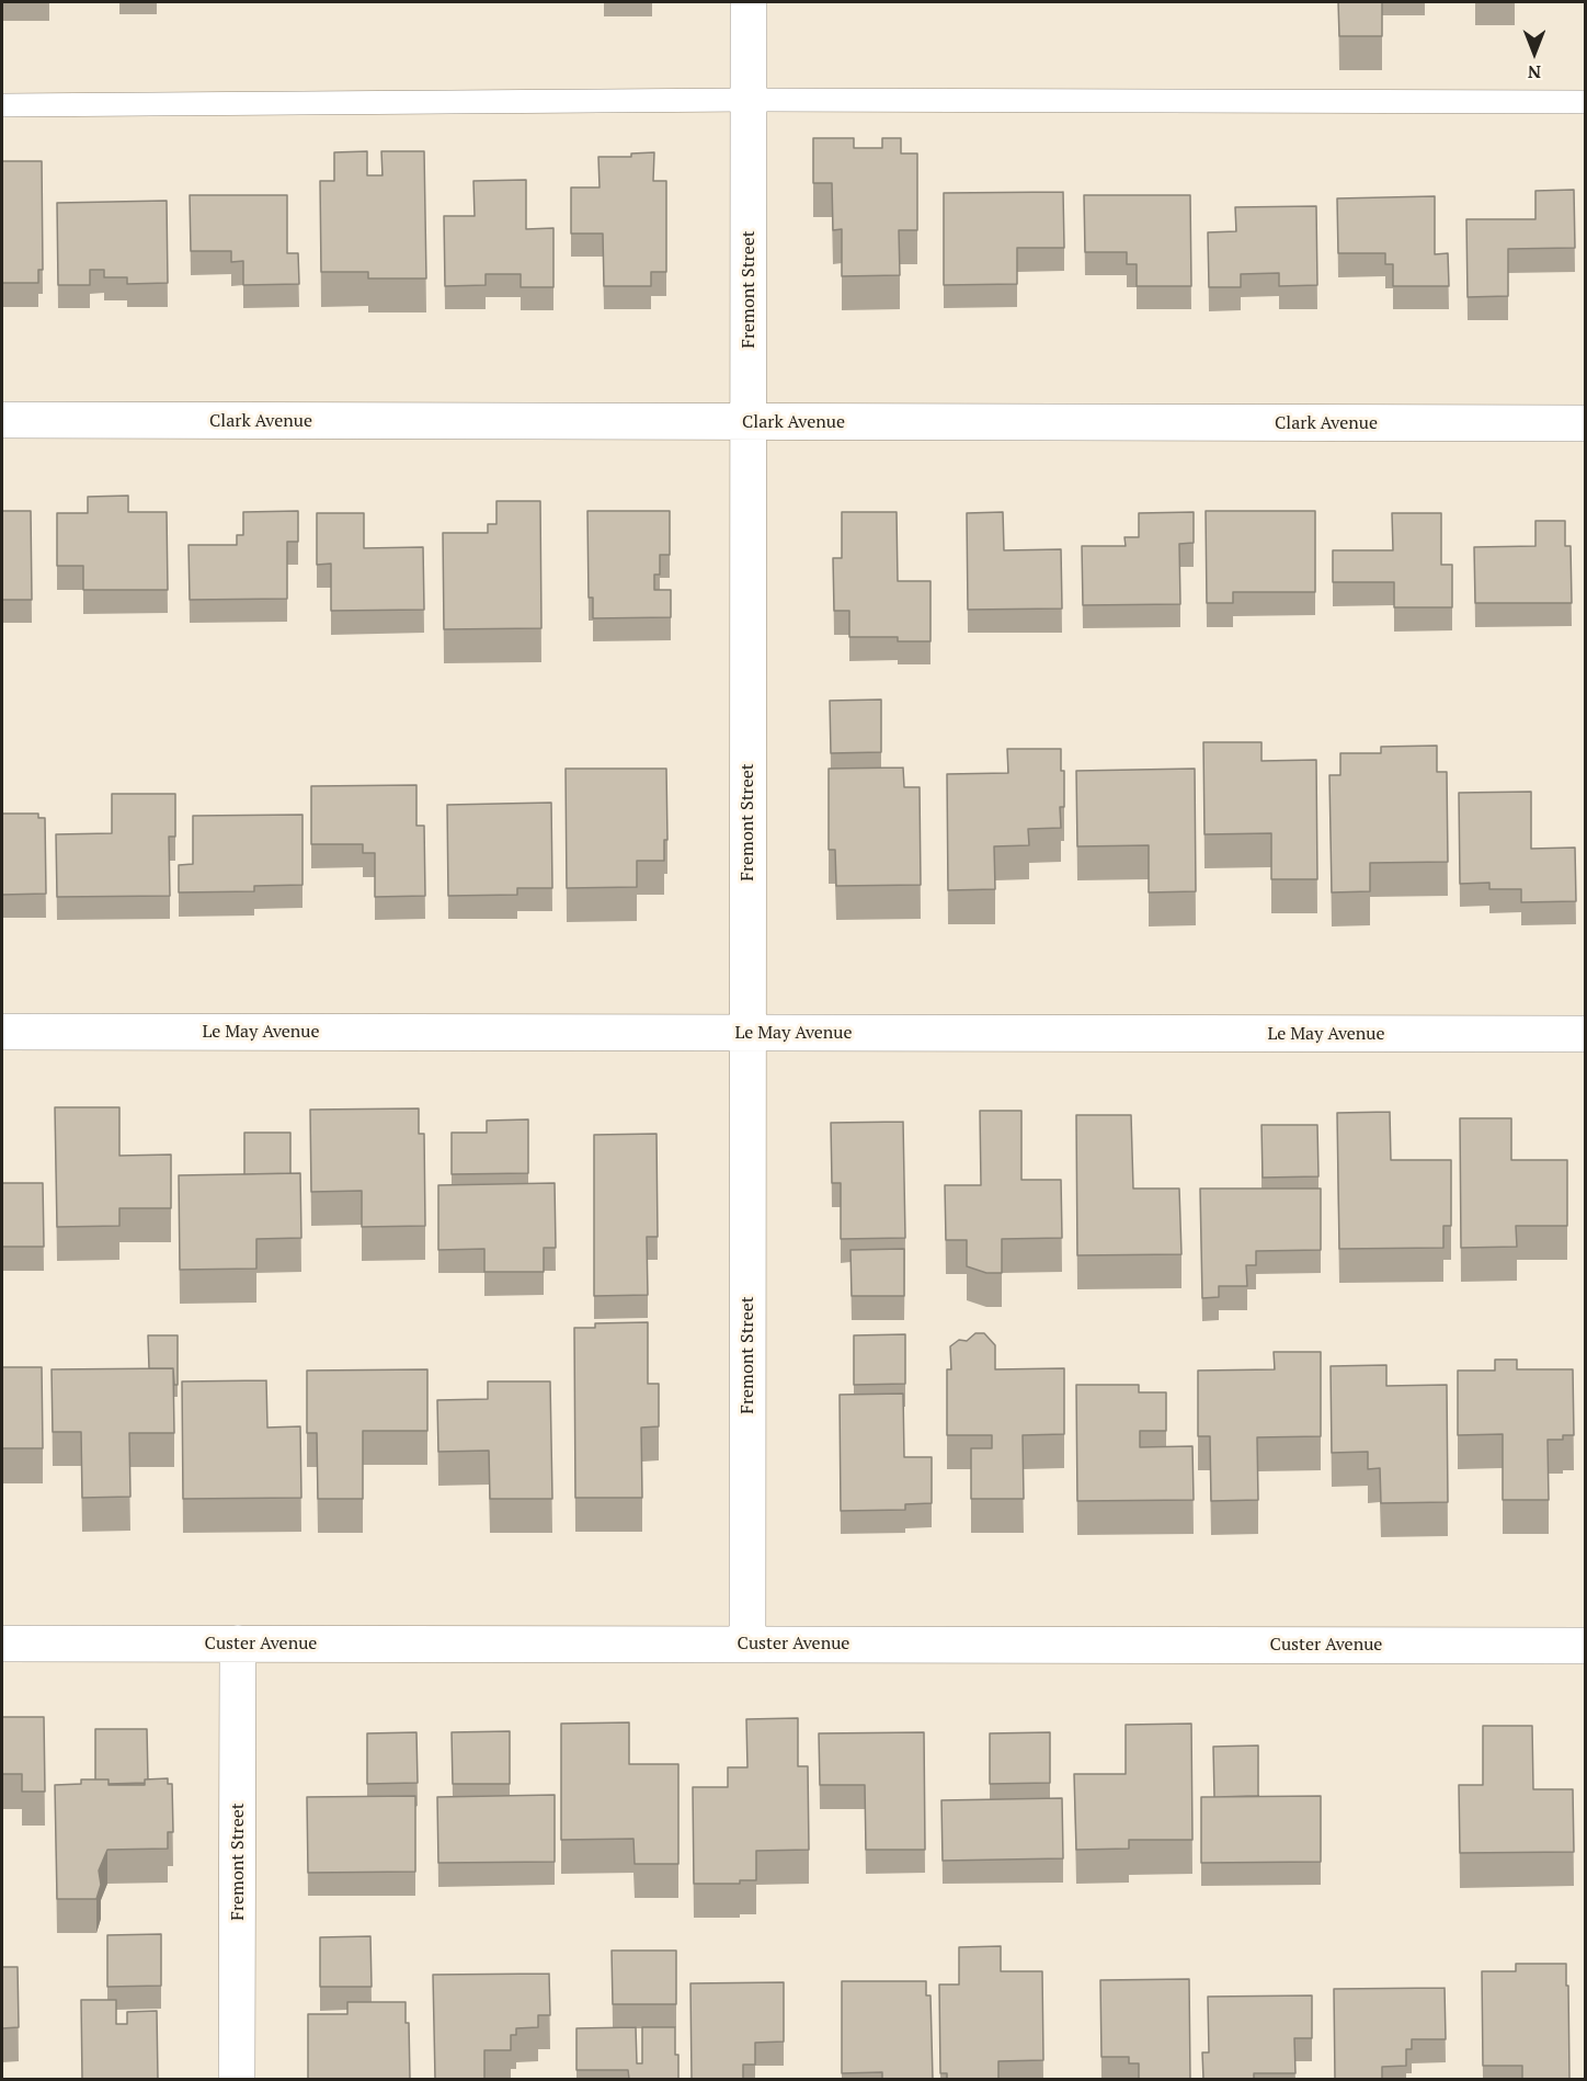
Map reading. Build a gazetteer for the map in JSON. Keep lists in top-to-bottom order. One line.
{"streets":{"street":["Fremont Street","Clark Avenue","Le May Avenue","Custer Avenue"]},"crossings":[["Fremont Street","Clark Avenue"],["Fremont Street","Le May Avenue"],["Fremont Street","Custer Avenue"]],"north":"bottom"}
